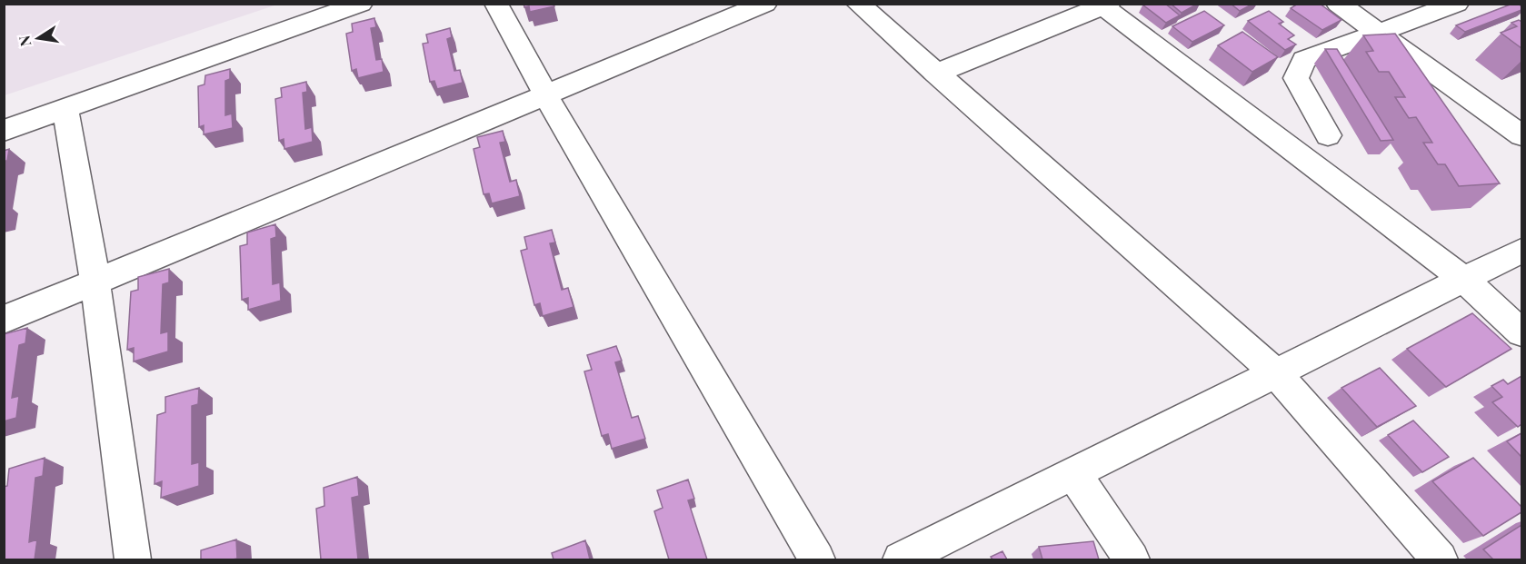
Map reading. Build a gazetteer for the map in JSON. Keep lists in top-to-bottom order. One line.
{"north":"left"}
